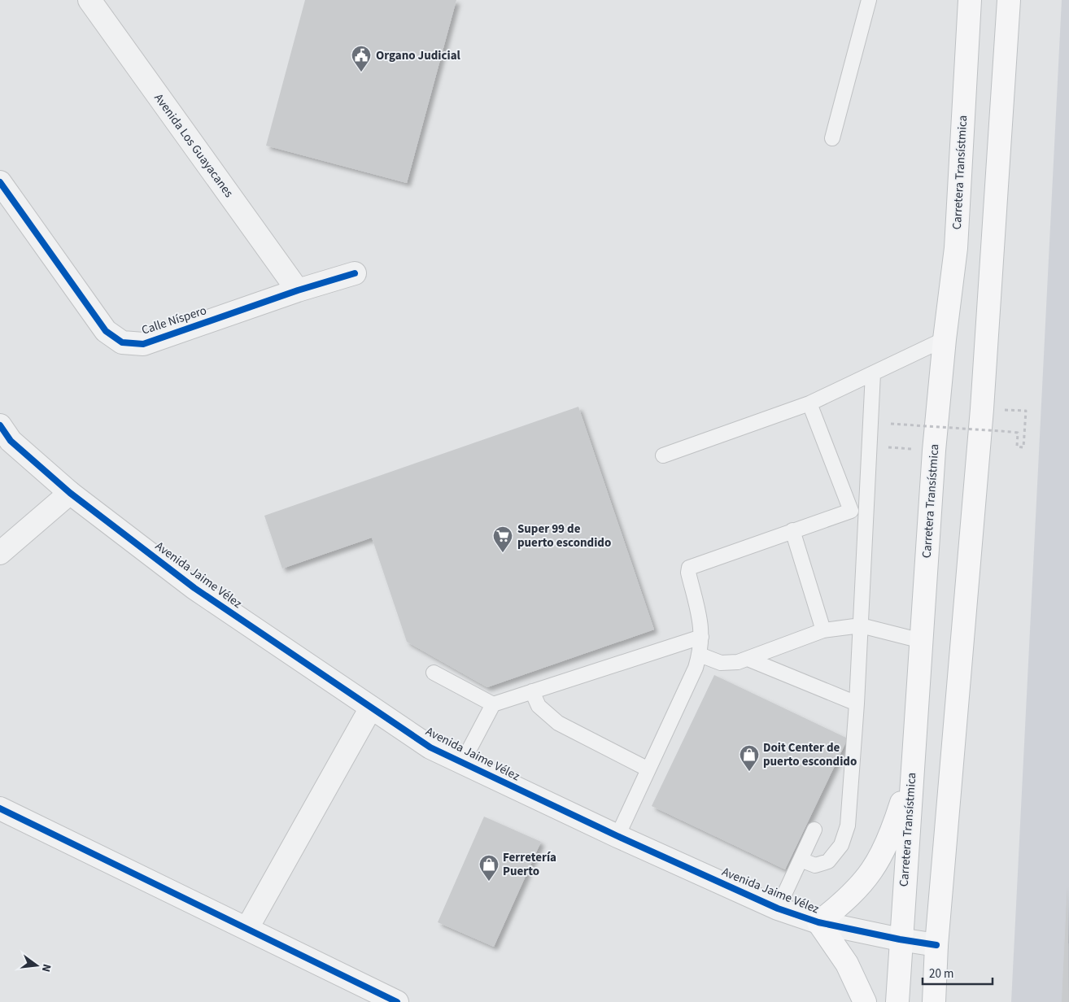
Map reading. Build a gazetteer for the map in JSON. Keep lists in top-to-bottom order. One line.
{"streets":{"main road":["Carretera Transístmica"],"street":["Avenida Los Guayacanes","Calle Níspero","Avenida Jaime Vélez"]},"crossings":[["Avenida Los Guayacanes","Calle Níspero"],["Carretera Transístmica","Avenida Jaime Vélez"]],"places":{"public building":["Organo Judicial"],"supermarket":["Super 99 de puerto escondido"],"shop":["Doit Center de puerto escondido","Ferretería Puerto"]},"scale_bar":"20 m","north":"right"}
